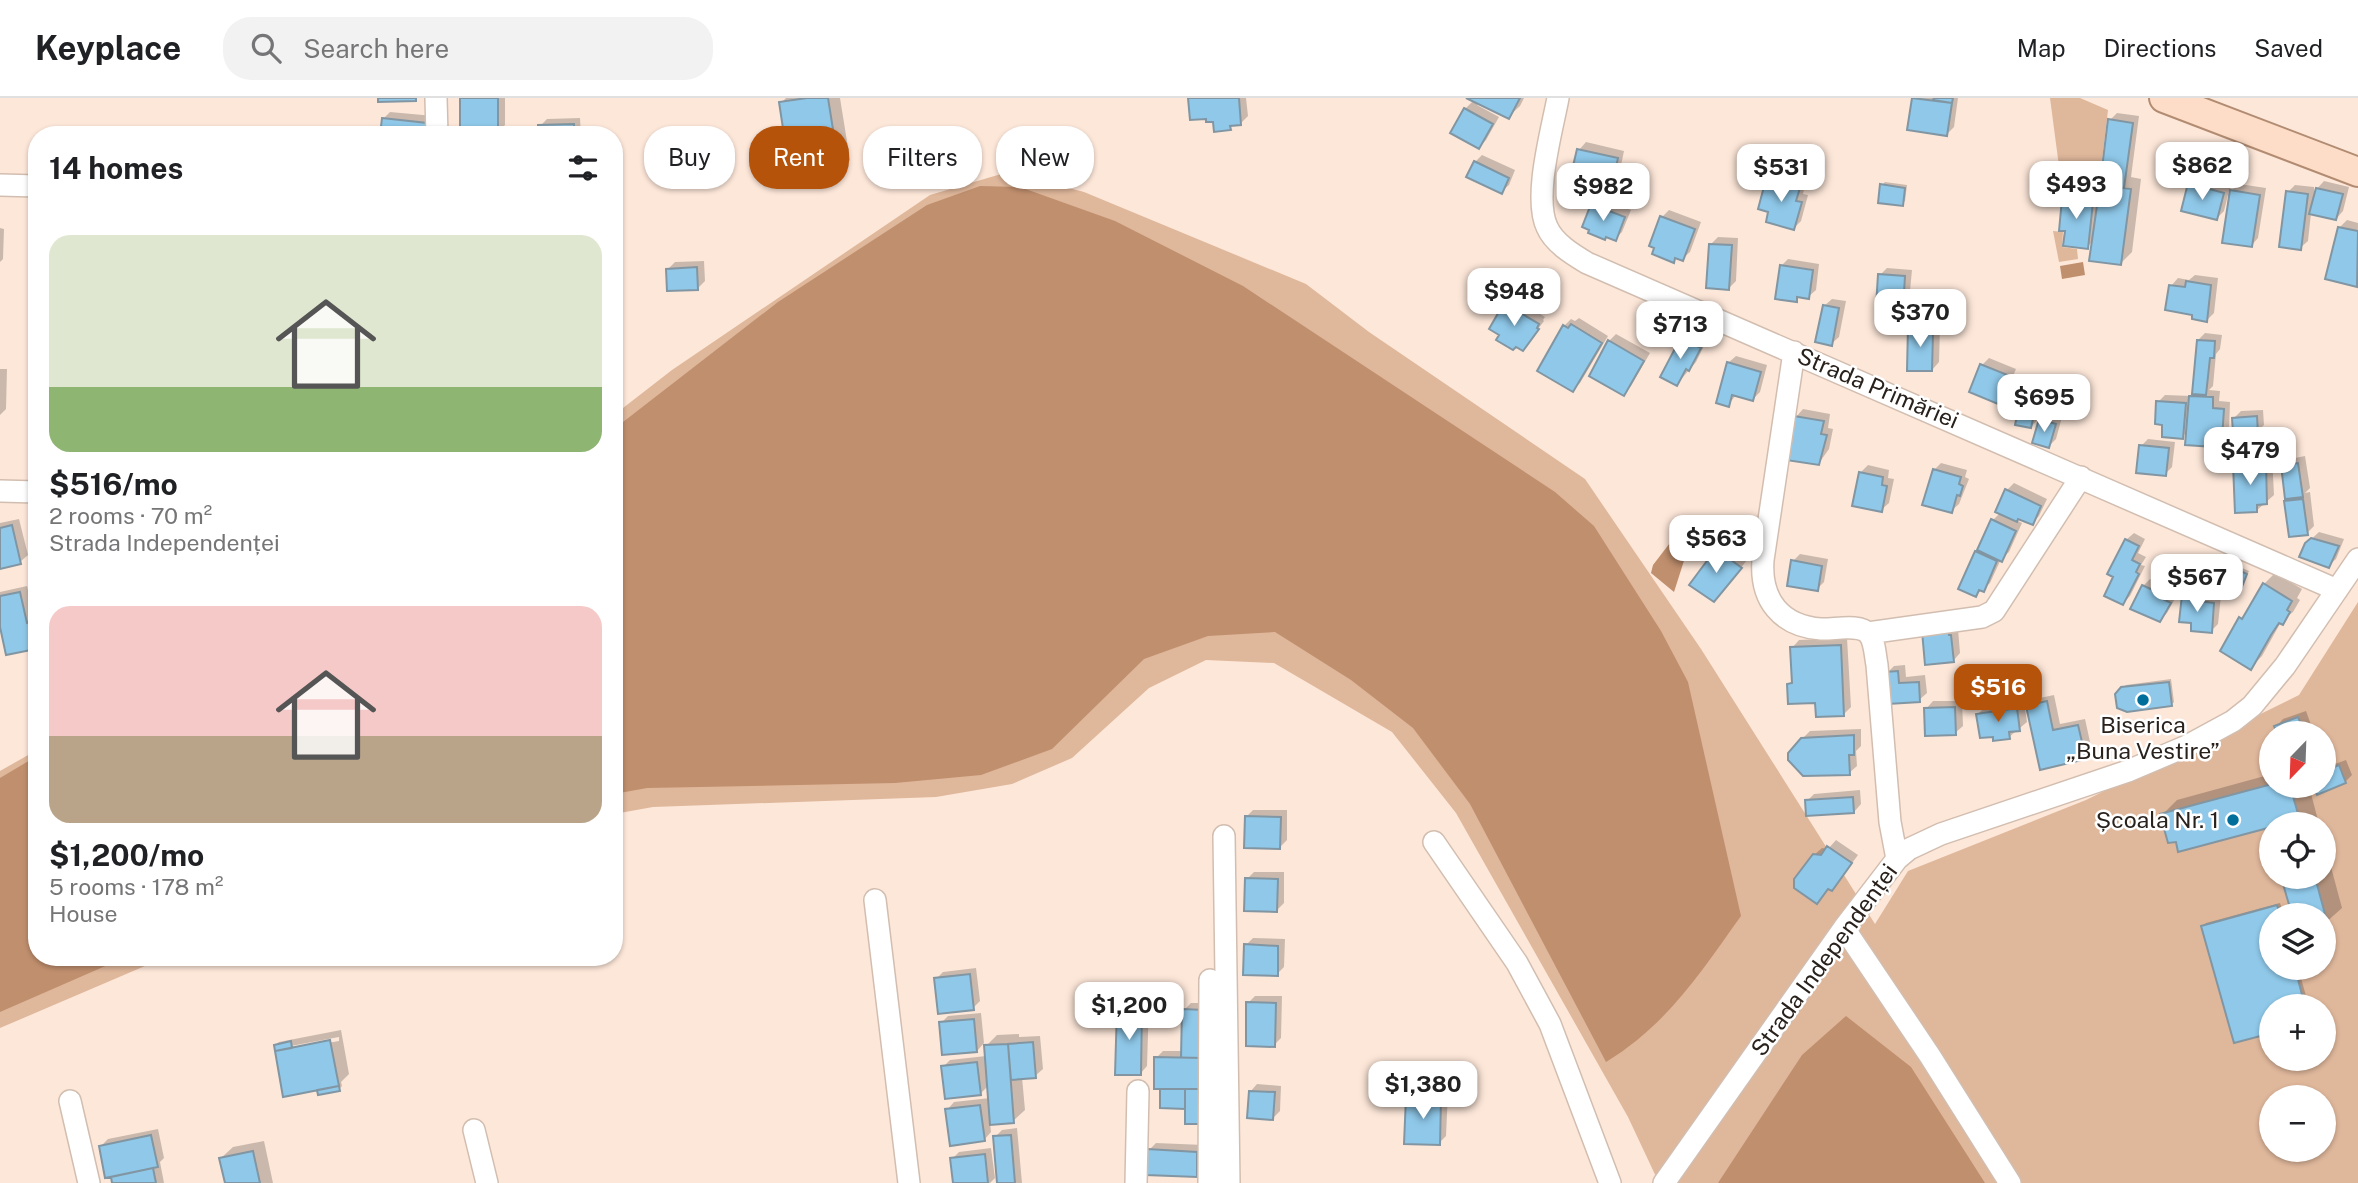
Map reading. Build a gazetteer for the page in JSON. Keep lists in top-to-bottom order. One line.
{"streets":{"street":["Strada Primăriei","Strada Independenței"]},"crossings":[["Strada Primăriei","Strada Independenței"]],"places":["Biserica „Buna Vestire”","Școala Nr. 1"],"north":"bottom left","page":{"header":"Keyplace","search":"Search here","nav":["Map","Directions","Saved"],"chip":["Buy","Rent","Filters","New"],"heading":"14 homes","price":["$862","$531","$493","$982","$948","$370","$713","$695","$479","$563","$567","$516","$1,200","$1,380"],"list":[{"name":"$516/mo","note":"2 rooms · 70 m² · Strada Independenței"},{"name":"$1,200/mo","note":"5 rooms · 178 m² · House"}],"map_buttons":["+","−"]}}
